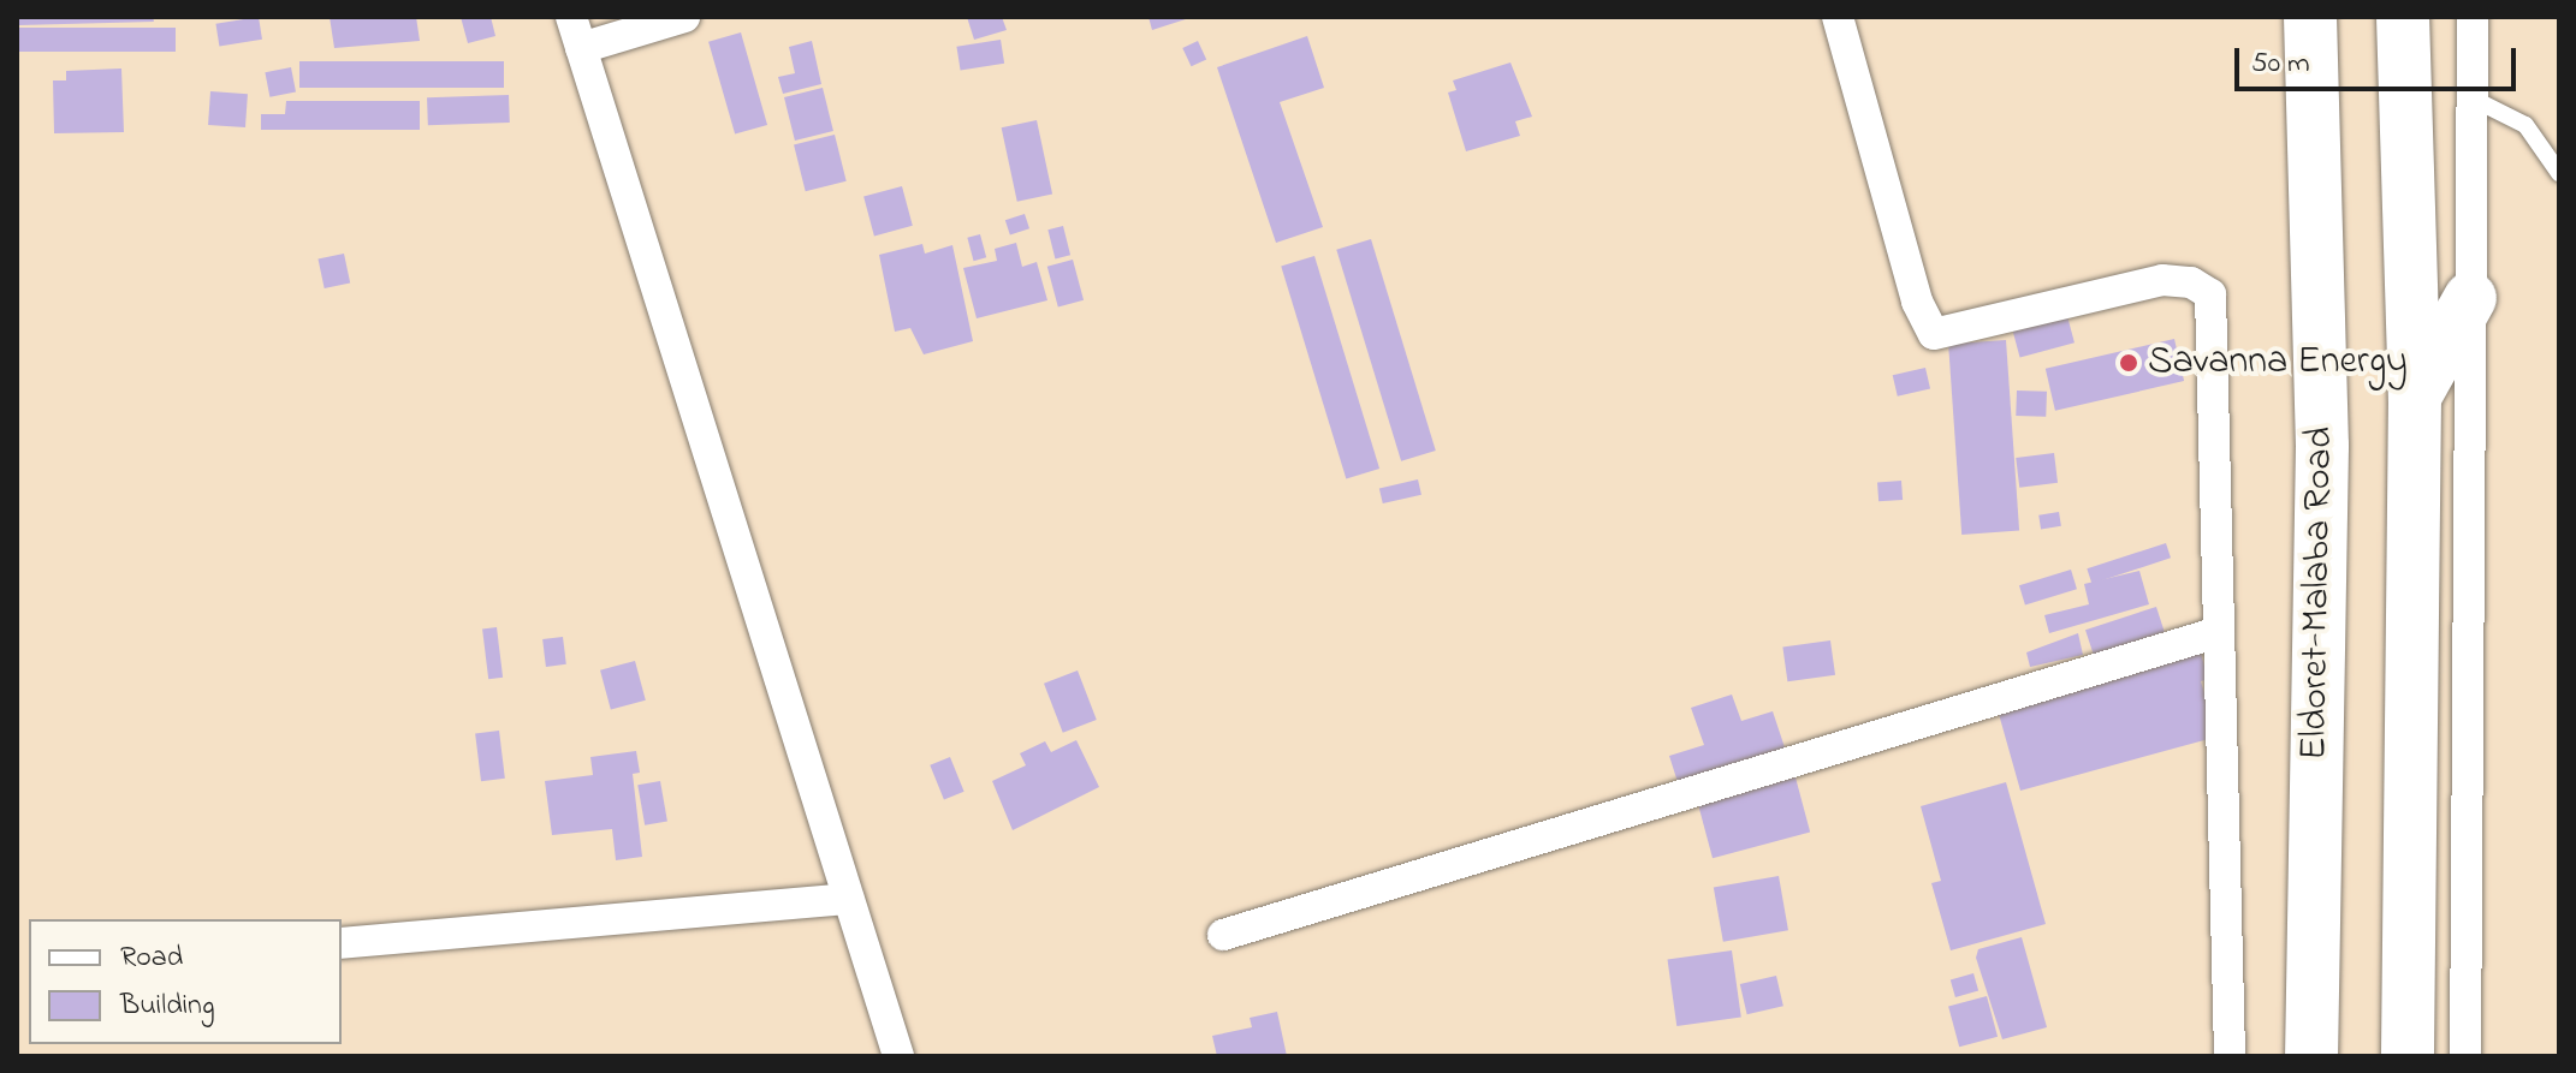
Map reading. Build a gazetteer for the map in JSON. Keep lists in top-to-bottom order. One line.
{"streets":{"highway":["Eldoret-Malaba Road"]},"places":["Savanna Energy"],"legend":["Road","Building"],"scale_bar":"50 m"}
